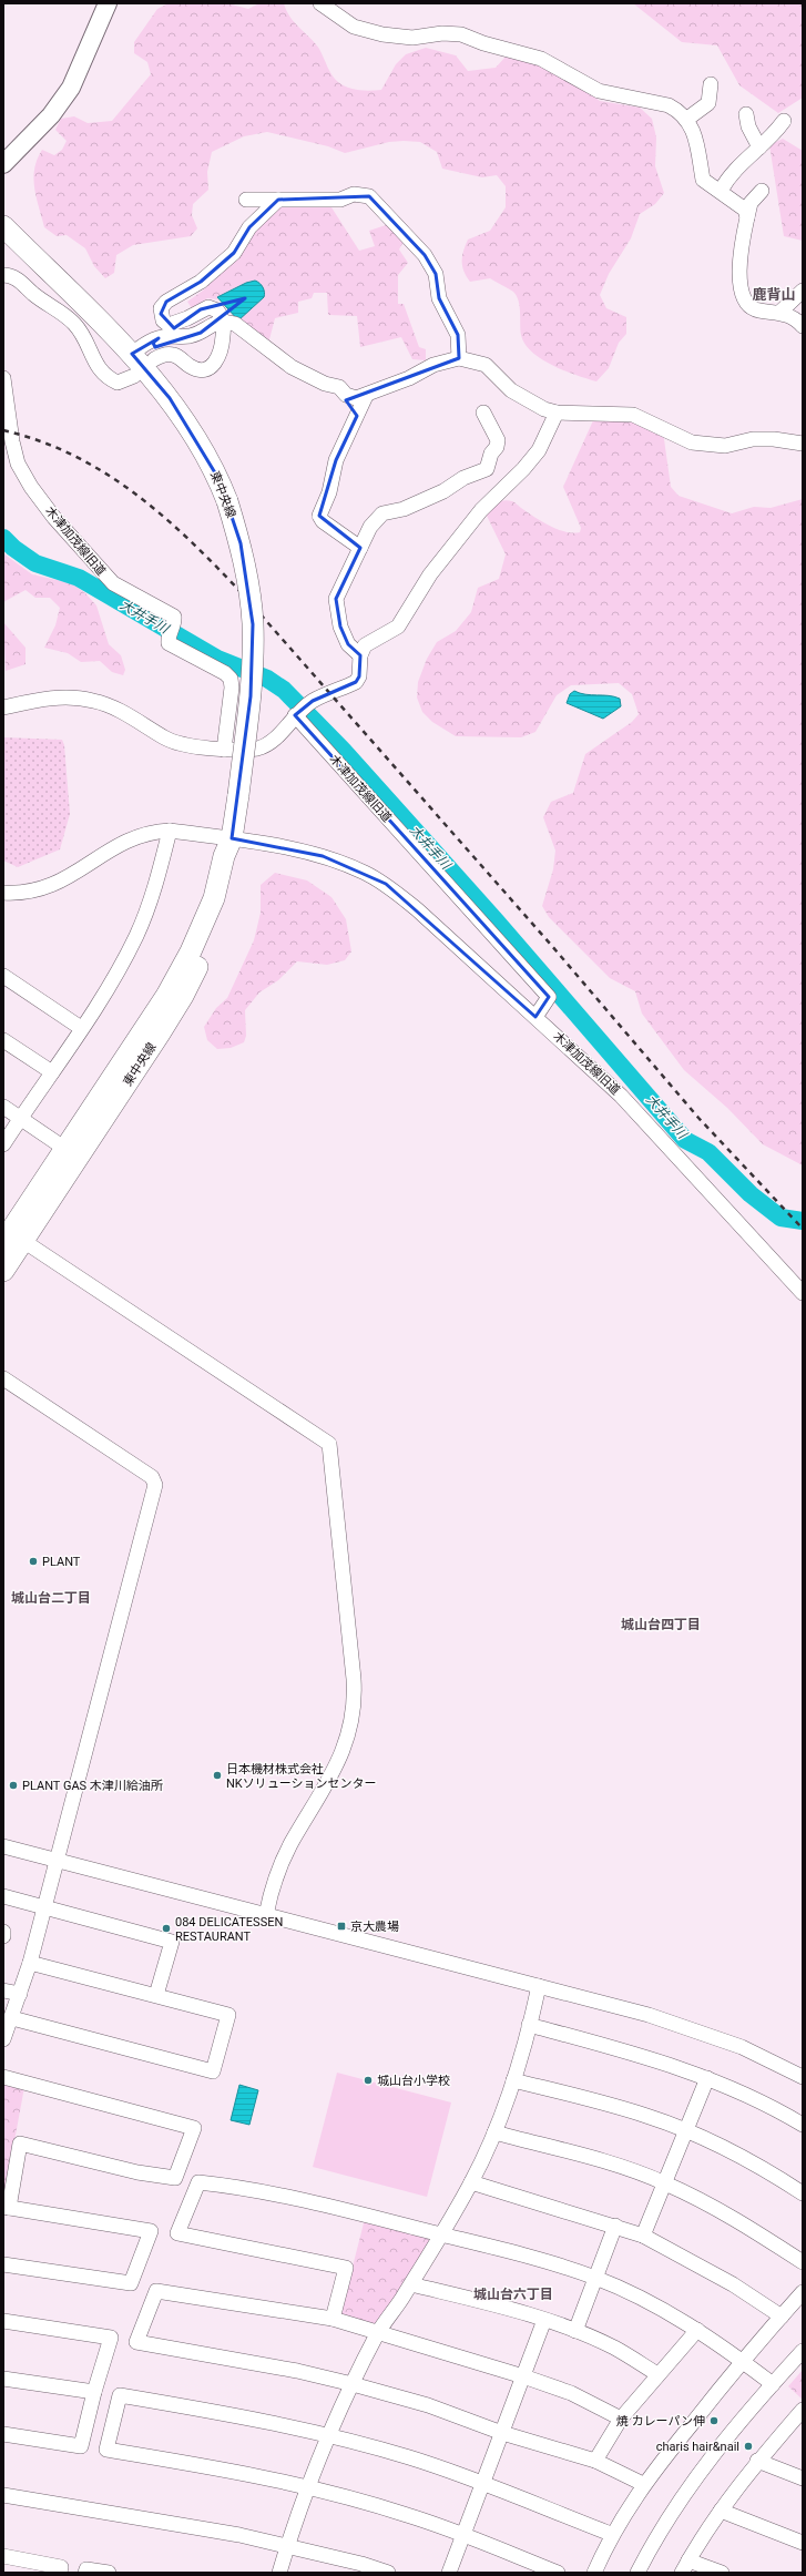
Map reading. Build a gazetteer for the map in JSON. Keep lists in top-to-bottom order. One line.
{"streets":{"highway":["東中央線"],"street":["木津加茂線旧道"]},"districts":["鹿背山","城山台二丁目","城山台四丁目","城山台六丁目"],"water":["大井手川"],"places":{"other":["PLANT","日本機材株式会社 NKソリューションセンター","PLANT GAS 木津川給油所","084 DELICATESSEN RESTAURANT","城山台小学校","焼 カレーパン伸","charis hair&nail"],"transit":["京大農場"]}}
